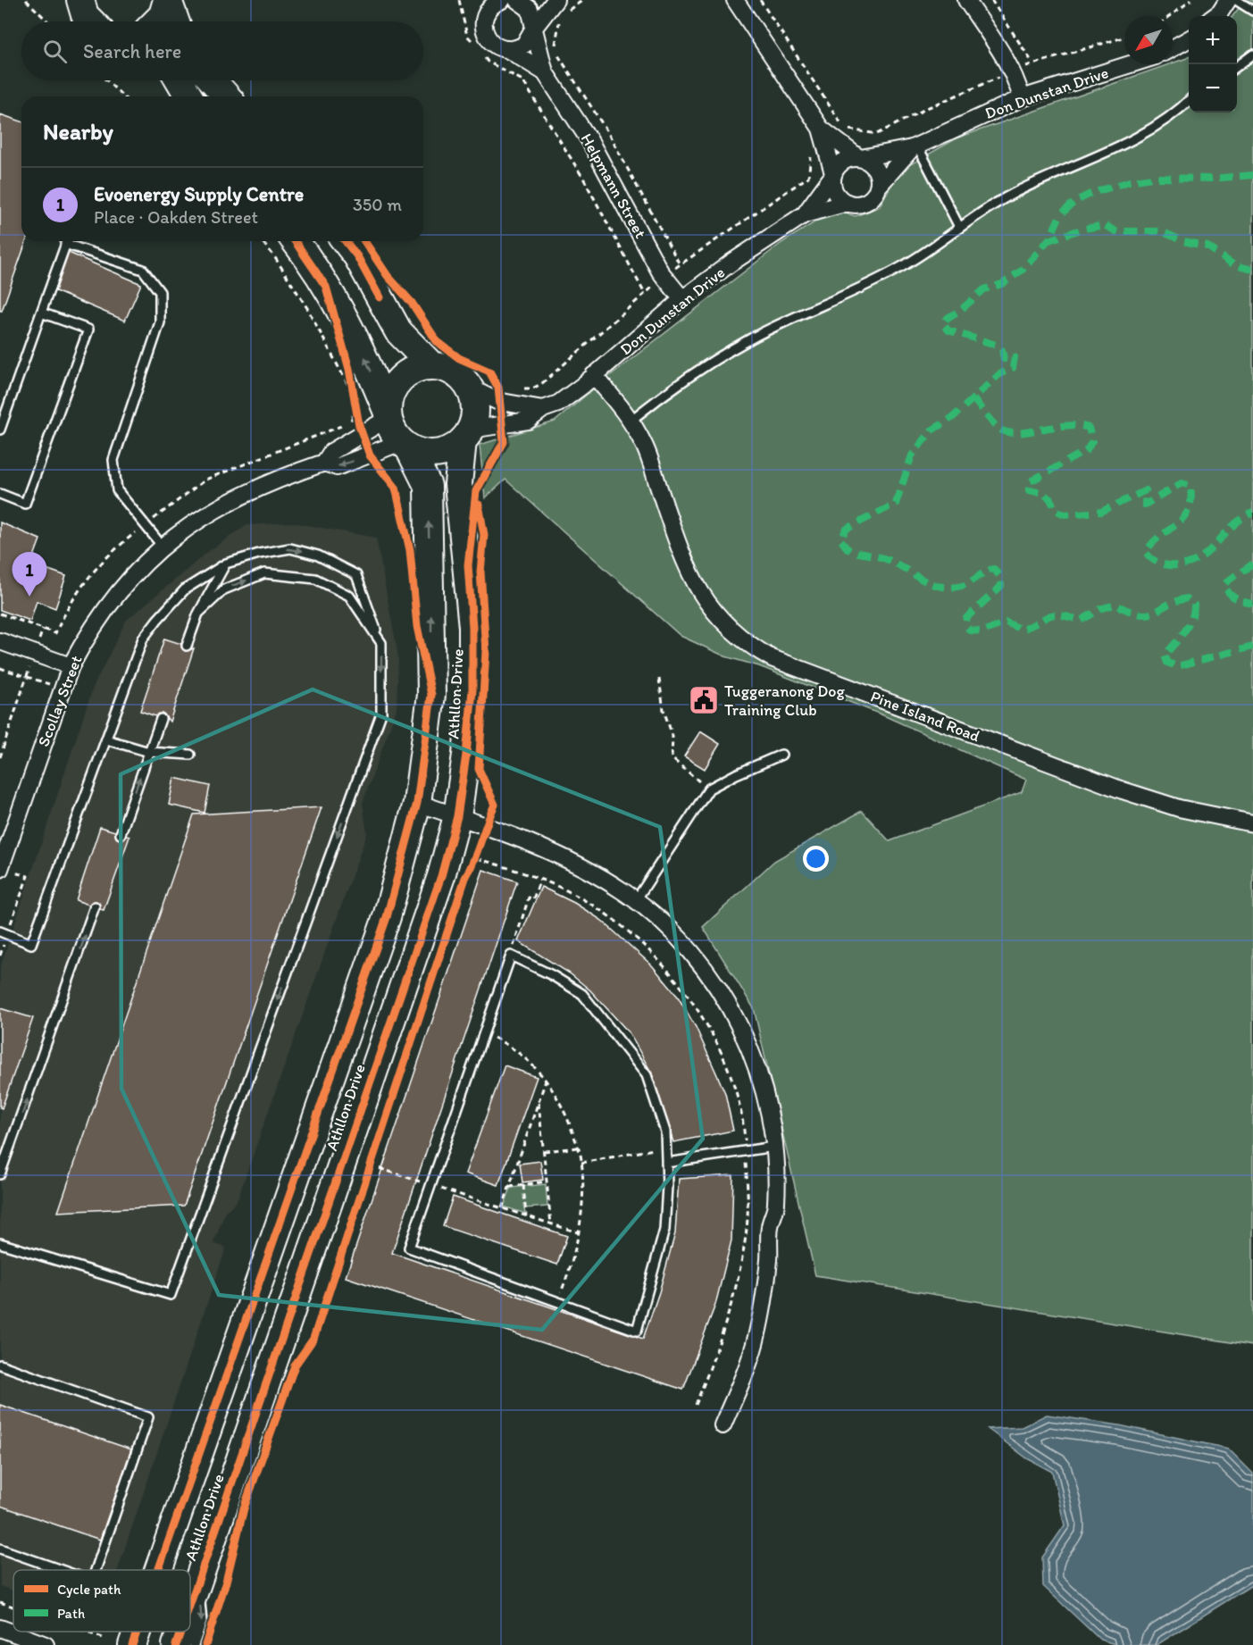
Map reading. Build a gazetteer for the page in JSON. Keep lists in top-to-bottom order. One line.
{"streets":{"main road":["Athllon Drive"],"street":["Don Dunstan Drive","Helpmann Street","Scollay Street","Pine Island Road"]},"crossings":[["Don Dunstan Drive","Helpmann Street"],["Don Dunstan Drive","Athllon Drive"],["Don Dunstan Drive","Scollay Street"],["Don Dunstan Drive","Pine Island Road"],["Athllon Drive","Scollay Street"]],"places":{"public building":["Tuggeranong Dog Training Club"]},"legend":["Cycle path","Path"],"north":"bottom left","page":{"map_buttons":["+","−"],"search":"Search here","heading":"Nearby","list":[{"mark":"1","name":"Evoenergy Supply Centre","note":"Place · Oakden Street","value":"350 m"}],"pins":"1"}}
